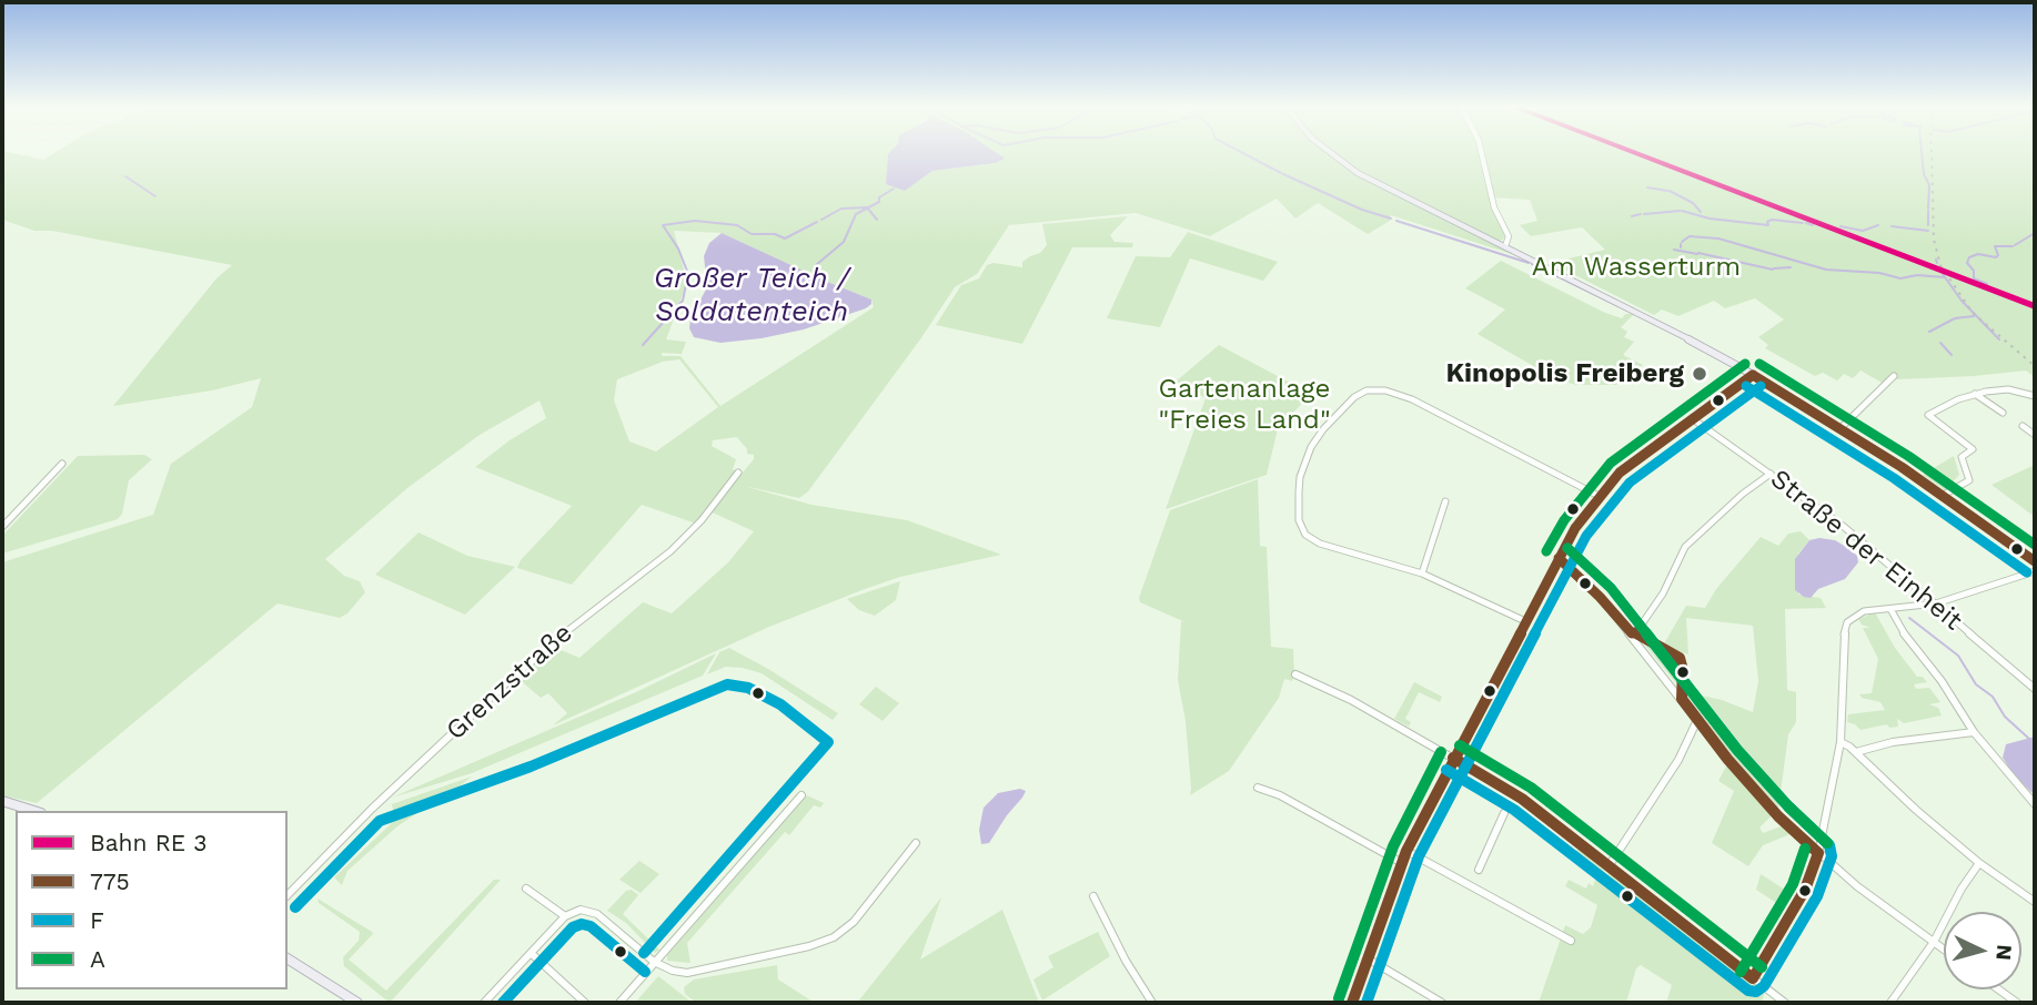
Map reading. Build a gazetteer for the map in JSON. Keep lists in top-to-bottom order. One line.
{"streets":{"street":["Straße der Einheit","Grenzstraße"]},"water":["Großer Teich / Soldatenteich"],"parks":["Am Wasserturm","Gartenanlage \"Freies Land\""],"places":["Kinopolis Freiberg"],"lines":["transit line A","transit line 775","transit line F"],"legend":["Bahn RE 3","775","F","A"],"north":"right"}
